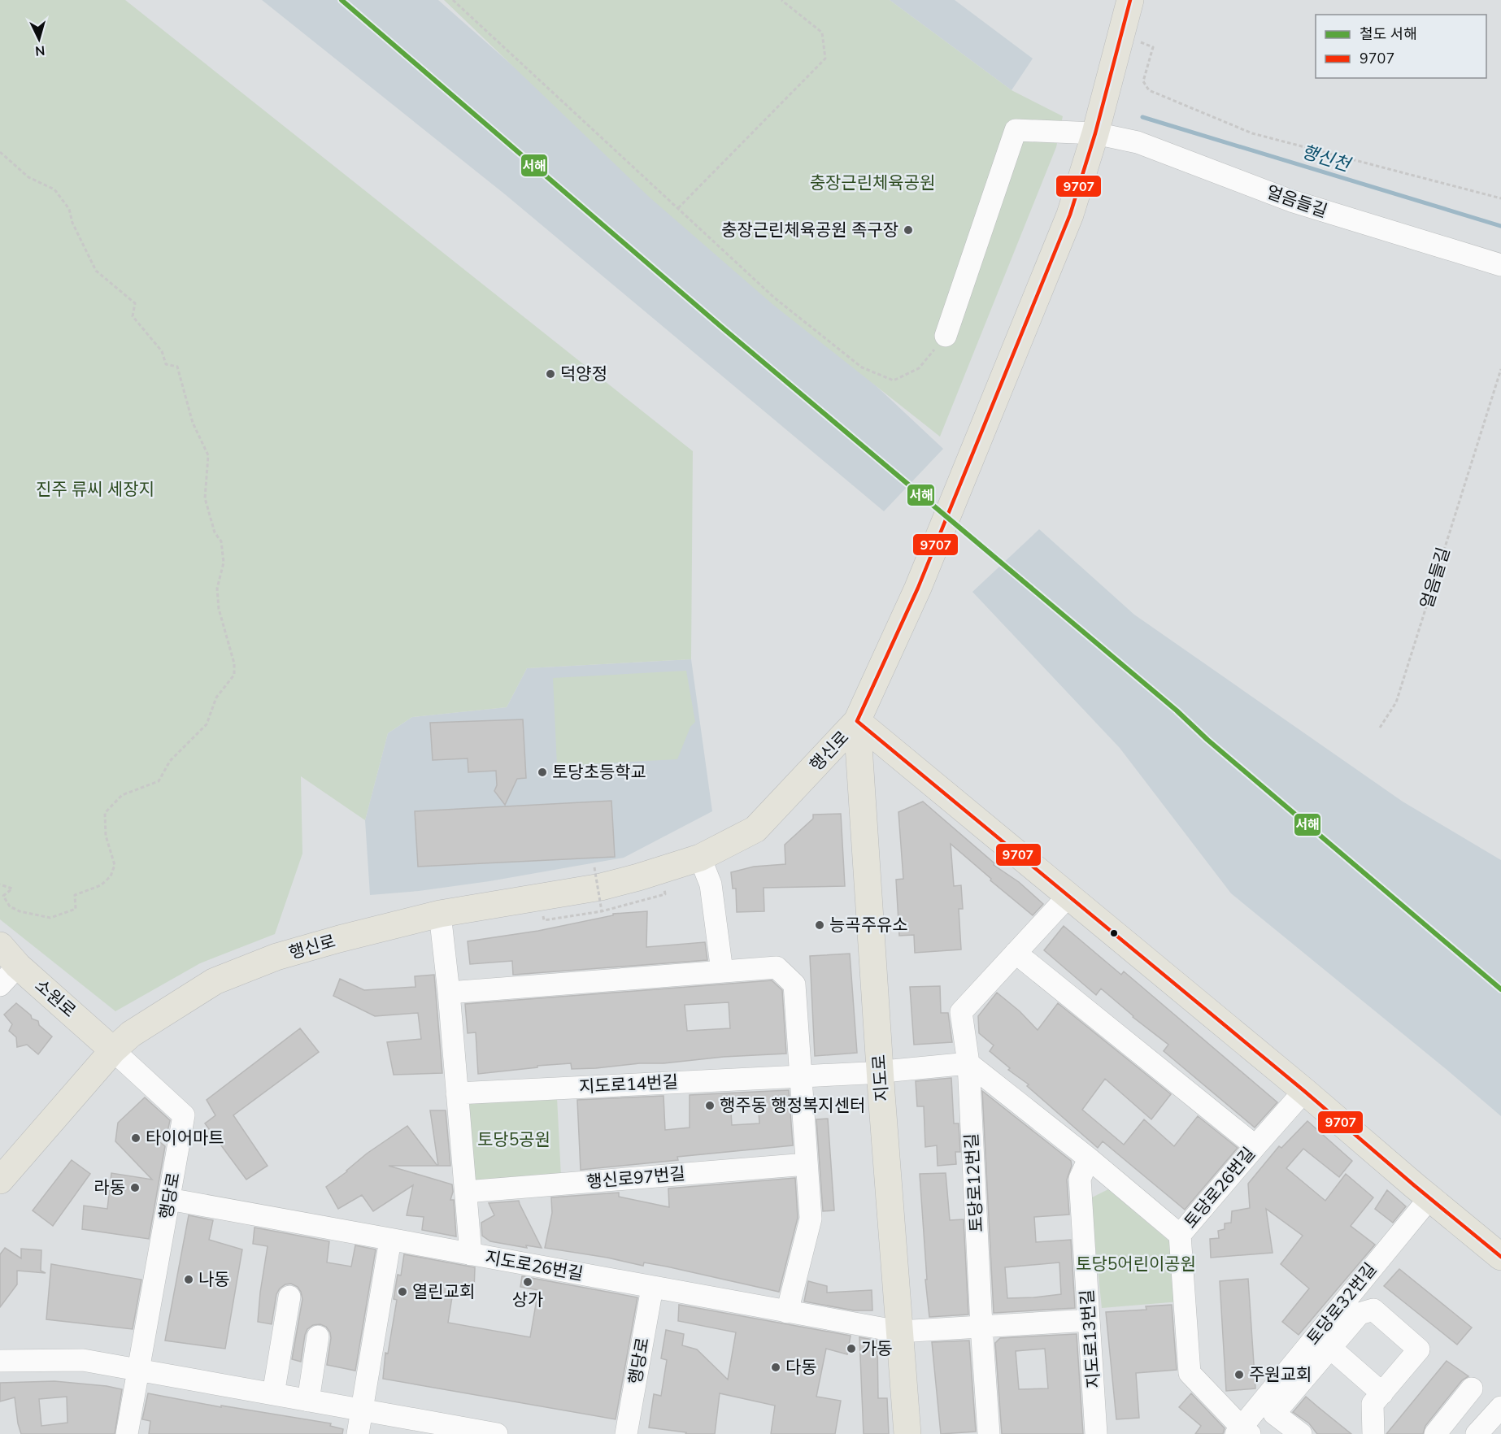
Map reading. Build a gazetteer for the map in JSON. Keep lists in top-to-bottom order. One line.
{"streets":{"main road":["행신로","소원로","지도로"],"street":["얼음들길","지도로14번길","행신로97번길","토당로12번길","토당로26번길","행당로","지도로26번길","토당로32번길","지도로13번길"]},"crossings":[["얼음들길","행신로"],["행신로","소원로"],["행신로","지도로"],["행신로","행당로"],["소원로","행당로"],["지도로","지도로14번길"],["지도로","지도로26번길"],["토당로12번길","지도로26번길"],["토당로26번길","토당로32번길"],["행당로","지도로26번길"],["지도로26번길","지도로13번길"]],"water":["행신천"],"parks":["충장근린체육공원","진주 류씨 세장지","토당5공원","토당5어린이공원"],"places":["충장근린체육공원 족구장","덕양정","토당초등학교","능곡주유소","행주동 행정복지센터","타이어마트","라동","나동","상가","열린교회","가동","다동","주원교회"],"lines":["rail line 서해","transit line 9707"],"legend":["철도 서해","9707"],"north":"bottom"}
